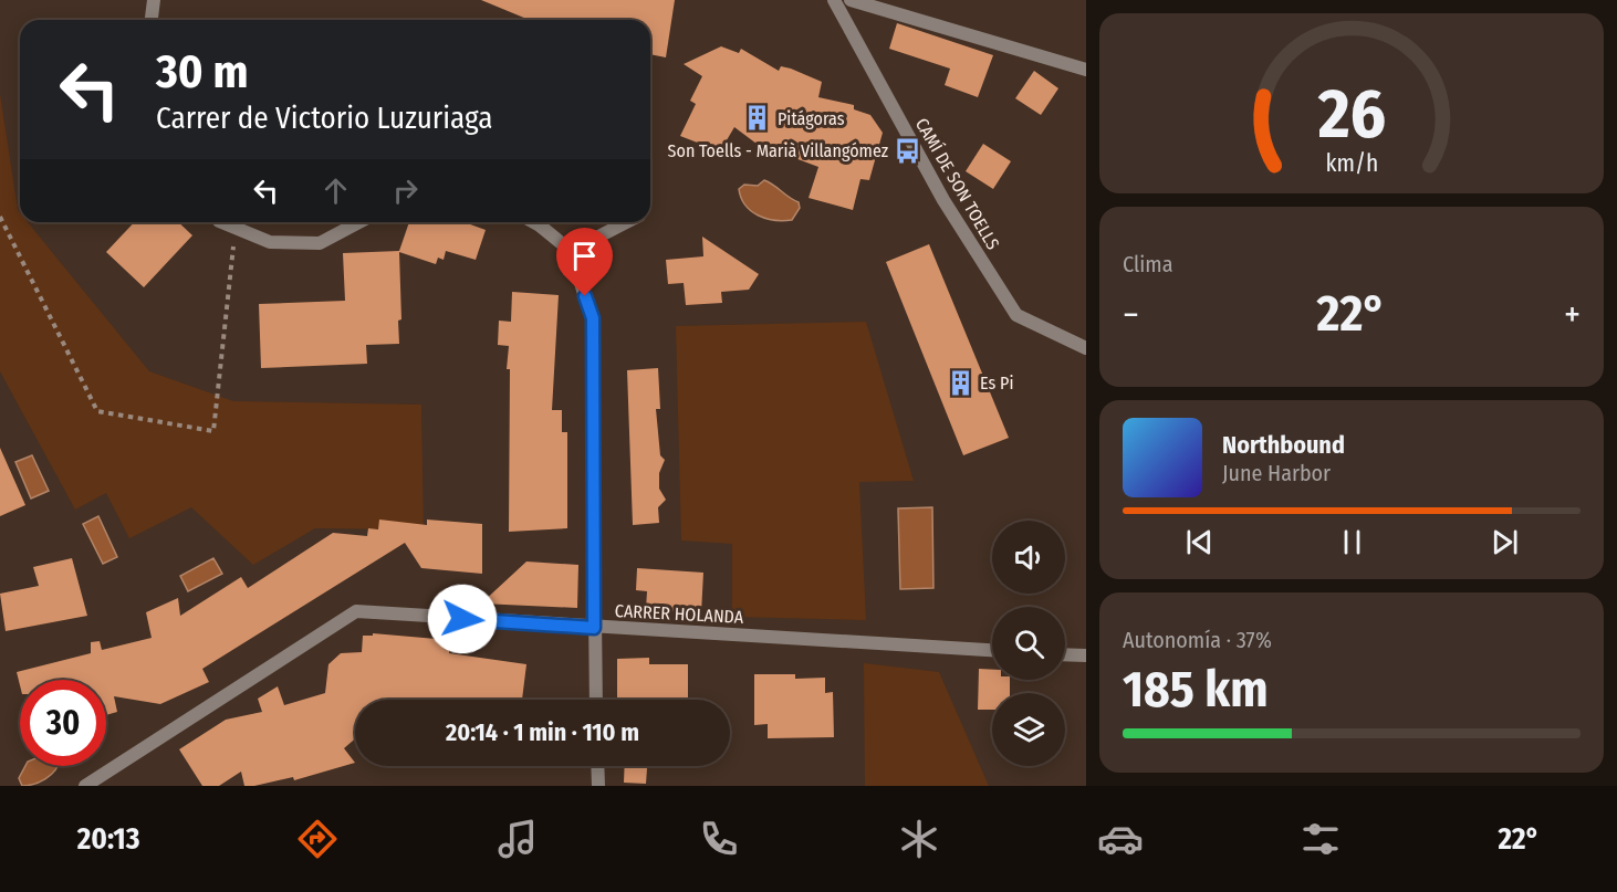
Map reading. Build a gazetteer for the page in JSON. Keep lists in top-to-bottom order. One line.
{"streets":{"street":["CAMÍ DE SON TOELLS","CARRER HOLANDA"]},"places":{"building":["Pitágoras","Es Pi"],"bus stop":["Son Toells - Marià Villangómez"]},"page":{"turn":["30 m","Carrer de Victorio Luzuriaga"],"tile":["Clima",["Autonomía · 37%","185 km"]],"heat":["−","22°","+"],"song":["Northbound","June Harbor"],"limit":"30","trip":"20:14 · 1 min · 110 m","tabs":["20:13","22°"],"gauge":["26","km/h"]}}
